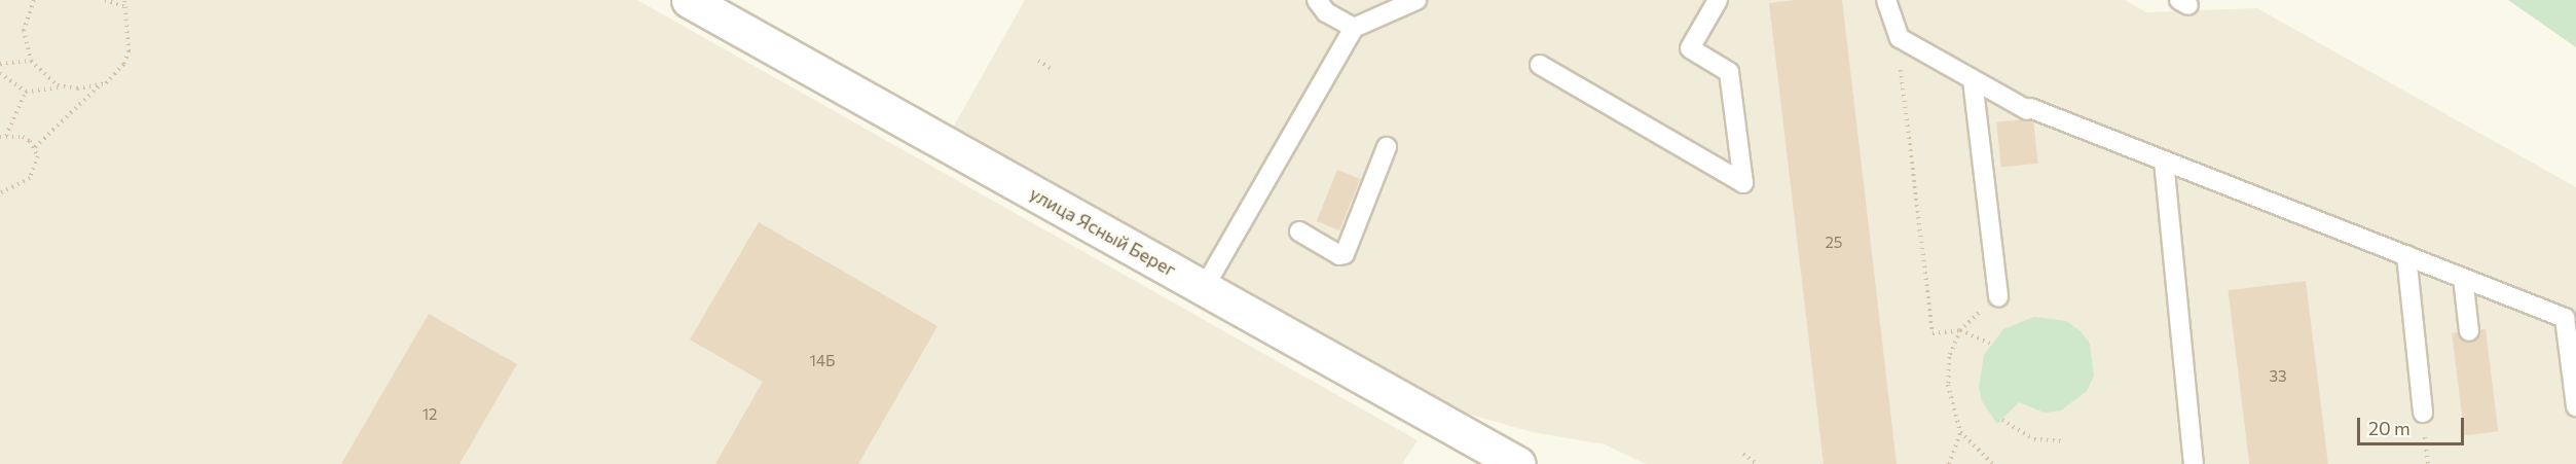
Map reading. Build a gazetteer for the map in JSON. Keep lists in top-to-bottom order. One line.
{"streets":{"street":["улица Ясный Берег"]},"house_numbers":["25","14Б","33","12"],"scale_bar":"20 m"}
